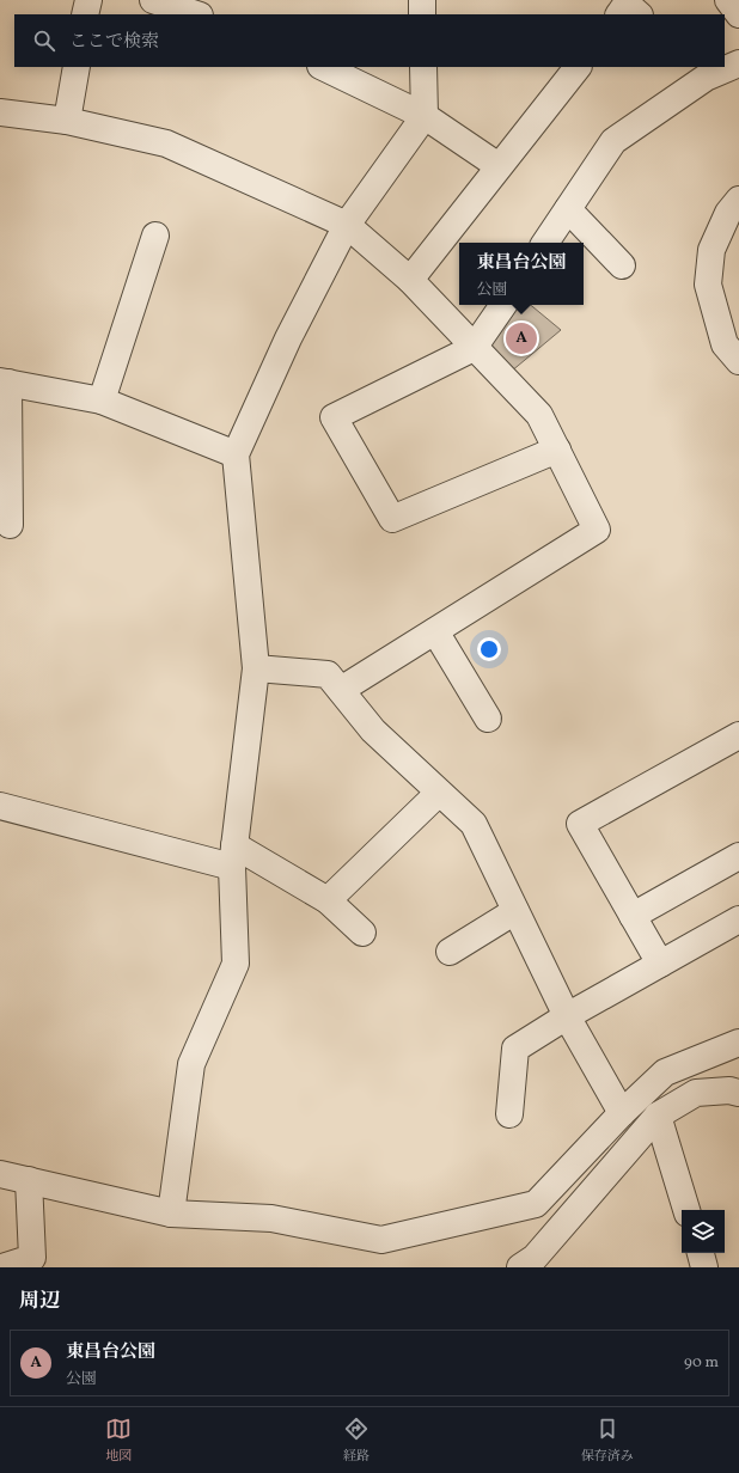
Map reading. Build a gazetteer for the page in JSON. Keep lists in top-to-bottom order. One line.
{"page":{"search":"ここで検索","popup":["東昌台公園","公園"],"pins":"A","heading":"周辺","list":[{"mark":"A","name":"東昌台公園","note":"公園","value":"90 m"}],"nav":["地図","経路","保存済み"]}}
